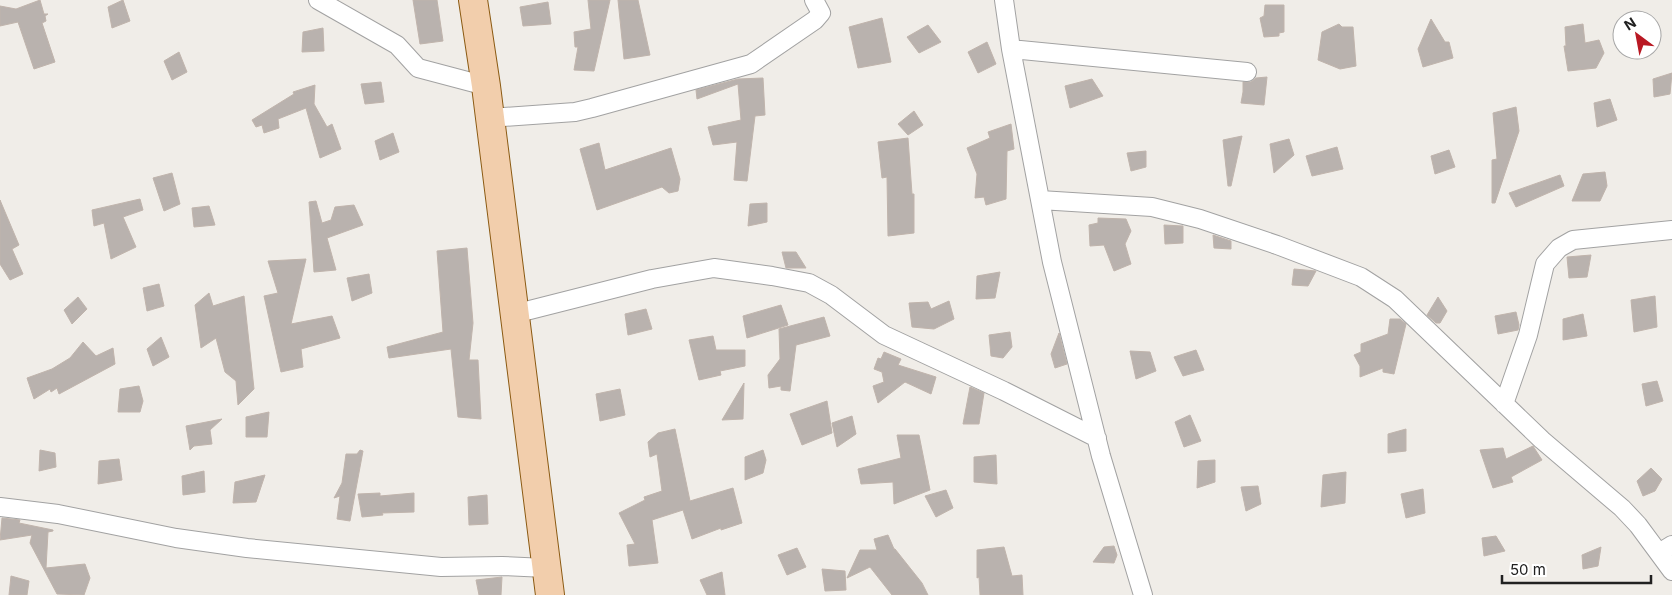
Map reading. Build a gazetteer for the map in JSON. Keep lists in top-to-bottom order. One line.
{"scale_bar":"50 m","north":"top left"}
